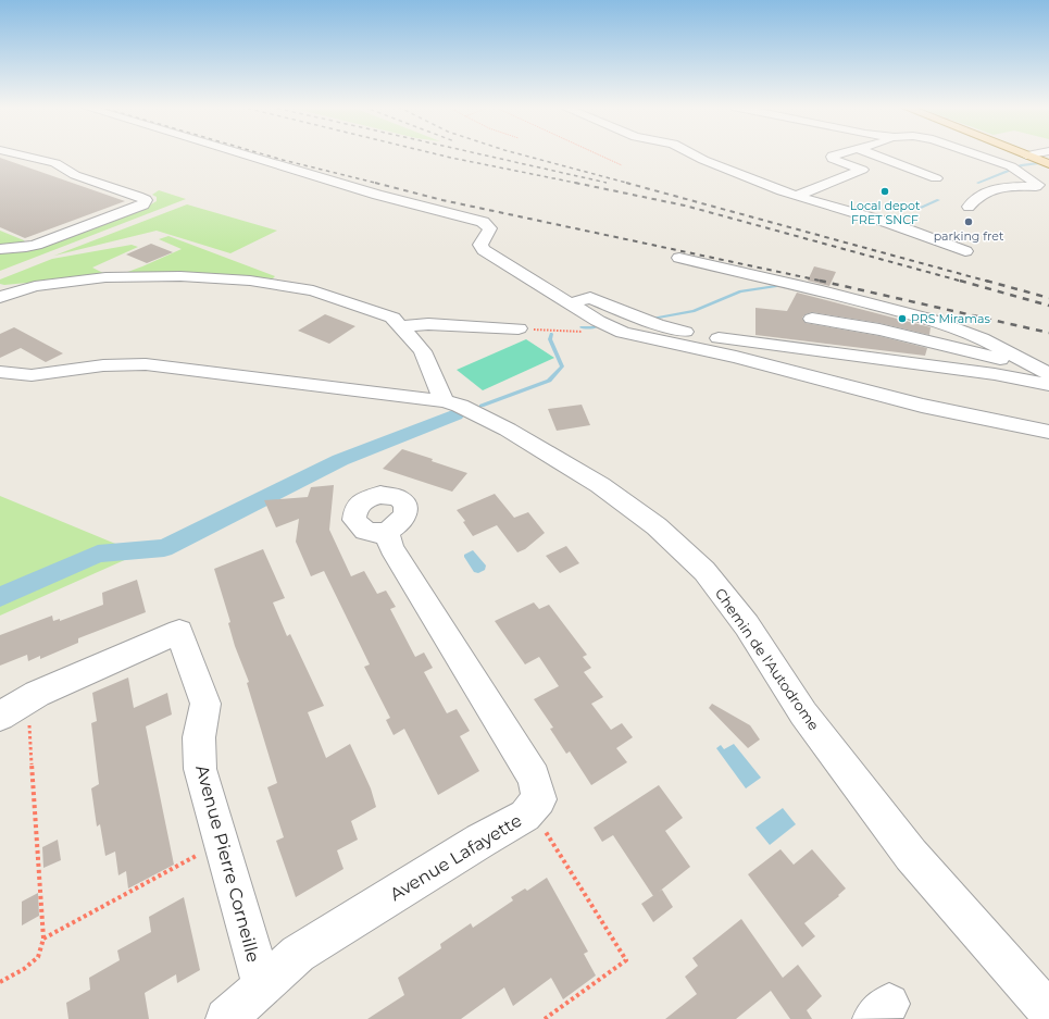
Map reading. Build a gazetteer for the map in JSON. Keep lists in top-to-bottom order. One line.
{"streets":{"street":["Chemin de l'Autodrome","Avenue Lafayette","Avenue Pierre Corneille"]},"crossings":[["Avenue Lafayette","Avenue Pierre Corneille"]],"places":["Local depot FRET SNCF","parking fret","PRS Miramas"]}
